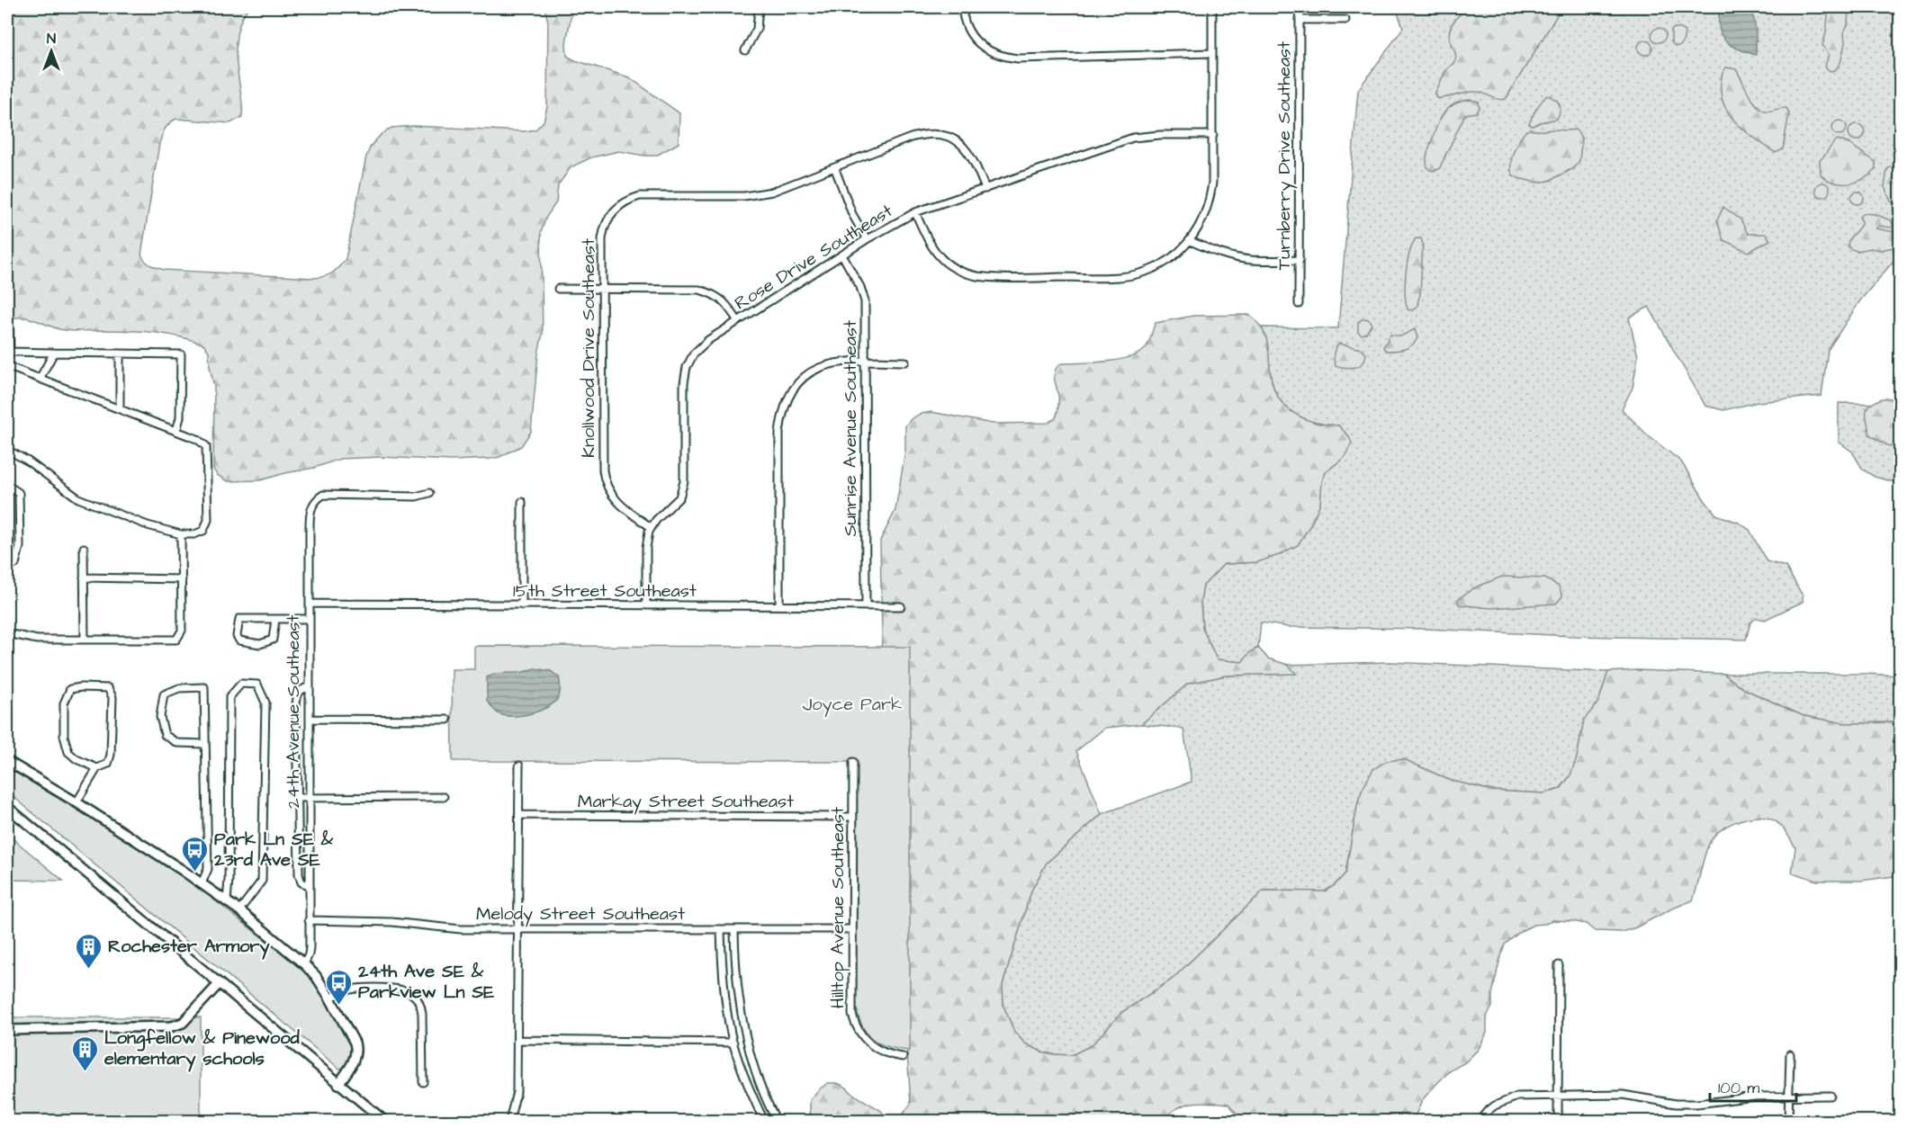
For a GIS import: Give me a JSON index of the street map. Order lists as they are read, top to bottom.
{
  "streets": {
    "street": [
      "Turnberry Drive Southeast",
      "Rose Drive Southeast",
      "Knollwood Drive Southeast",
      "Sunrise Avenue Southeast",
      "15th Street Southeast",
      "24th Avenue Southeast",
      "Markay Street Southeast",
      "Hilltop Avenue Southeast",
      "Melody Street Southeast"
    ]
  },
  "crossings": [
    ["Rose Drive Southeast", "Knollwood Drive Southeast"],
    ["Rose Drive Southeast", "Sunrise Avenue Southeast"],
    ["Sunrise Avenue Southeast", "15th Street Southeast"],
    ["15th Street Southeast", "24th Avenue Southeast"],
    ["24th Avenue Southeast", "Melody Street Southeast"],
    ["Markay Street Southeast", "Hilltop Avenue Southeast"],
    ["Hilltop Avenue Southeast", "Melody Street Southeast"]
  ],
  "parks": ["Joyce Park"],
  "places": {
    "bus stop": ["Park Ln SE & 23rd Ave SE", "24th Ave SE & Parkview Ln SE"],
    "building": ["Rochester Armory", "Longfellow & Pinewood elementary schools"]
  },
  "scale_bar": "100 m",
  "north": "top"
}
